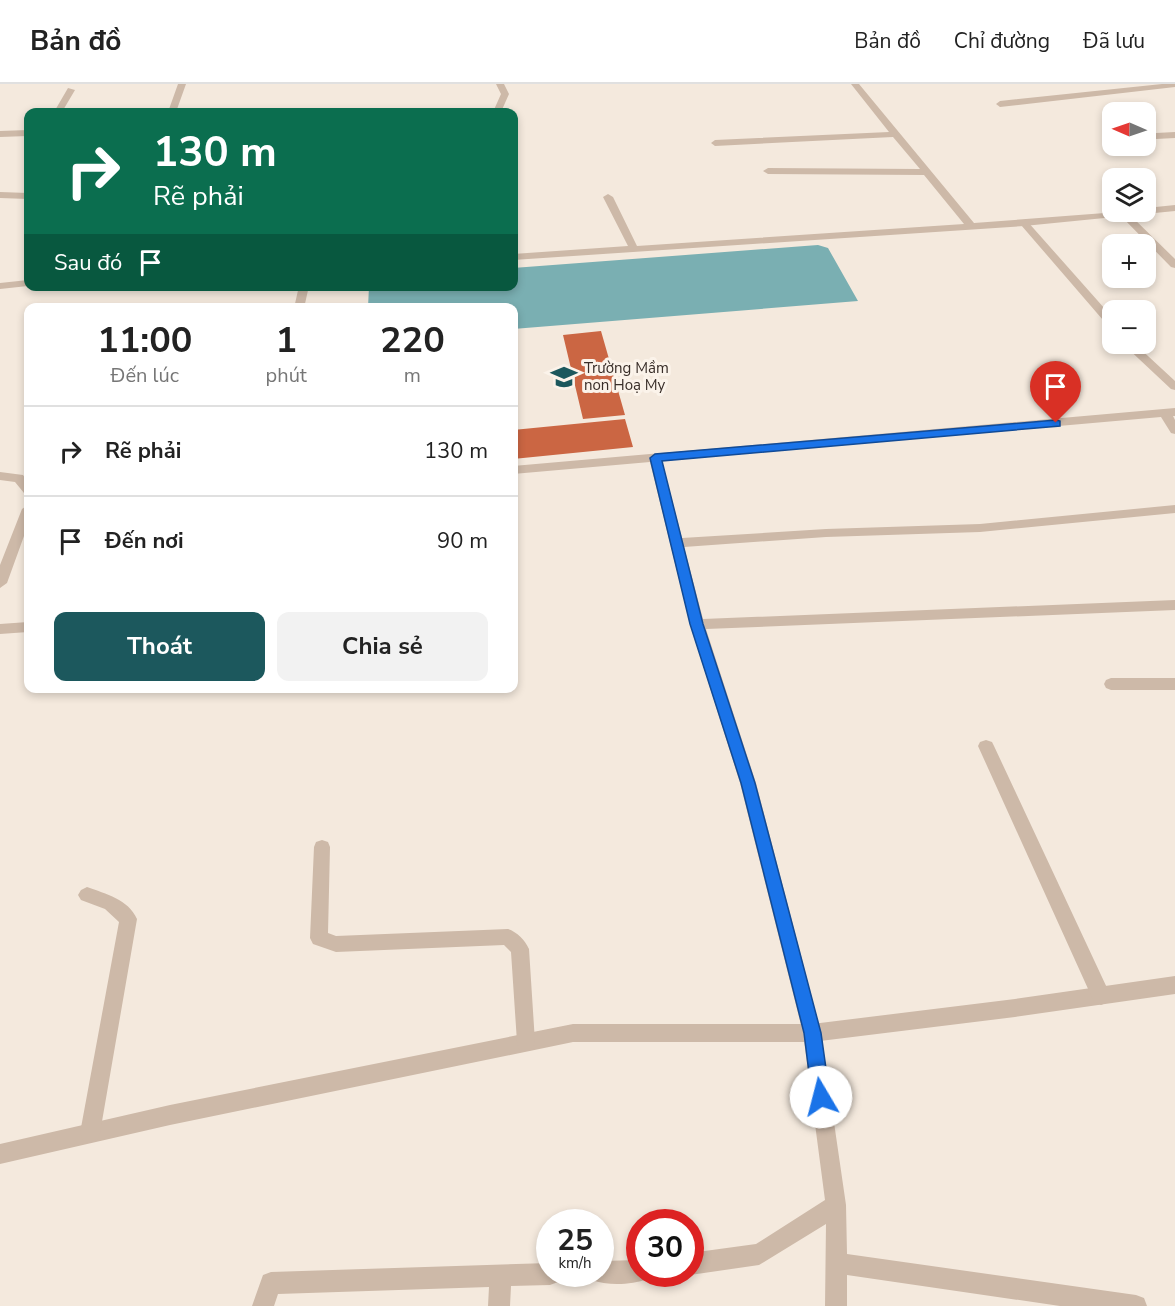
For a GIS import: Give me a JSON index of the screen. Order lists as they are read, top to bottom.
{
  "places": {
    "school or university": ["Trường Mầm non Hoạ My"]
  },
  "north": "left",
  "page": {
    "header": "Bản đồ",
    "nav": ["Bản đồ", "Chỉ đường", "Đã lưu"],
    "map_buttons": ["+", "−"],
    "turn": ["130 m", "Rẽ phải"],
    "then": "Sau đó",
    "eta": [
      "11:00",
      "Đến lúc",
      "1",
      "phút",
      "220",
      "m"
    ],
    "list": [
      {
        "name": "Rẽ phải",
        "value": "130 m"
      },
      {
        "name": "Đến nơi",
        "value": "90 m"
      }
    ],
    "buttons": ["Thoát", "Chia sẻ"],
    "speed": "25 km/h",
    "limit": "30"
  }
}
